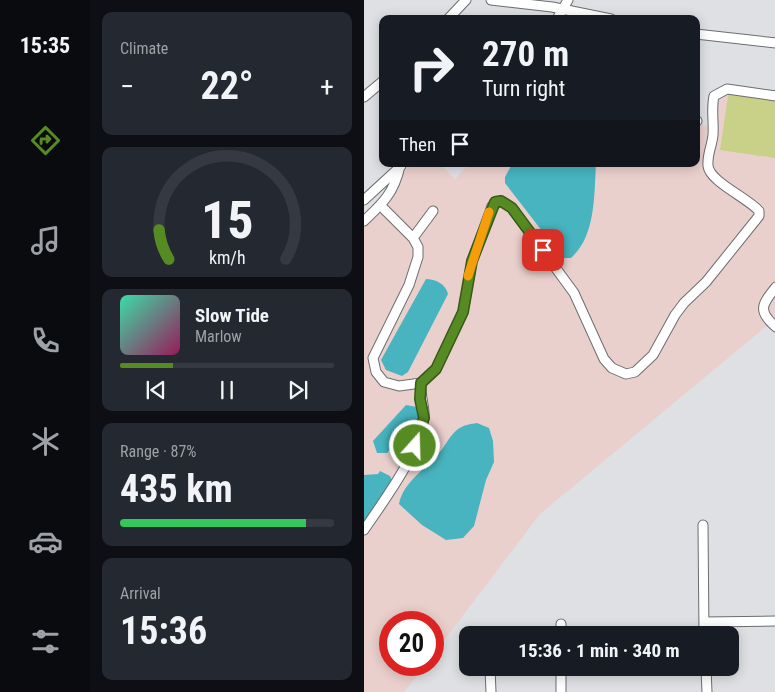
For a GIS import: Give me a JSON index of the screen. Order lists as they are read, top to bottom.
{
  "page": {
    "tabs": "15:35",
    "tile": [
      "Climate",
      ["Range · 87%", "435 km"],
      ["Arrival", "15:36"]
    ],
    "turn": ["270 m", "Turn right"],
    "heat": ["−", "22°", "+"],
    "then": "Then",
    "song": ["Slow Tide", "Marlow"],
    "limit": "20",
    "trip": "15:36 · 1 min · 340 m",
    "gauge": ["15", "km/h"]
  }
}
